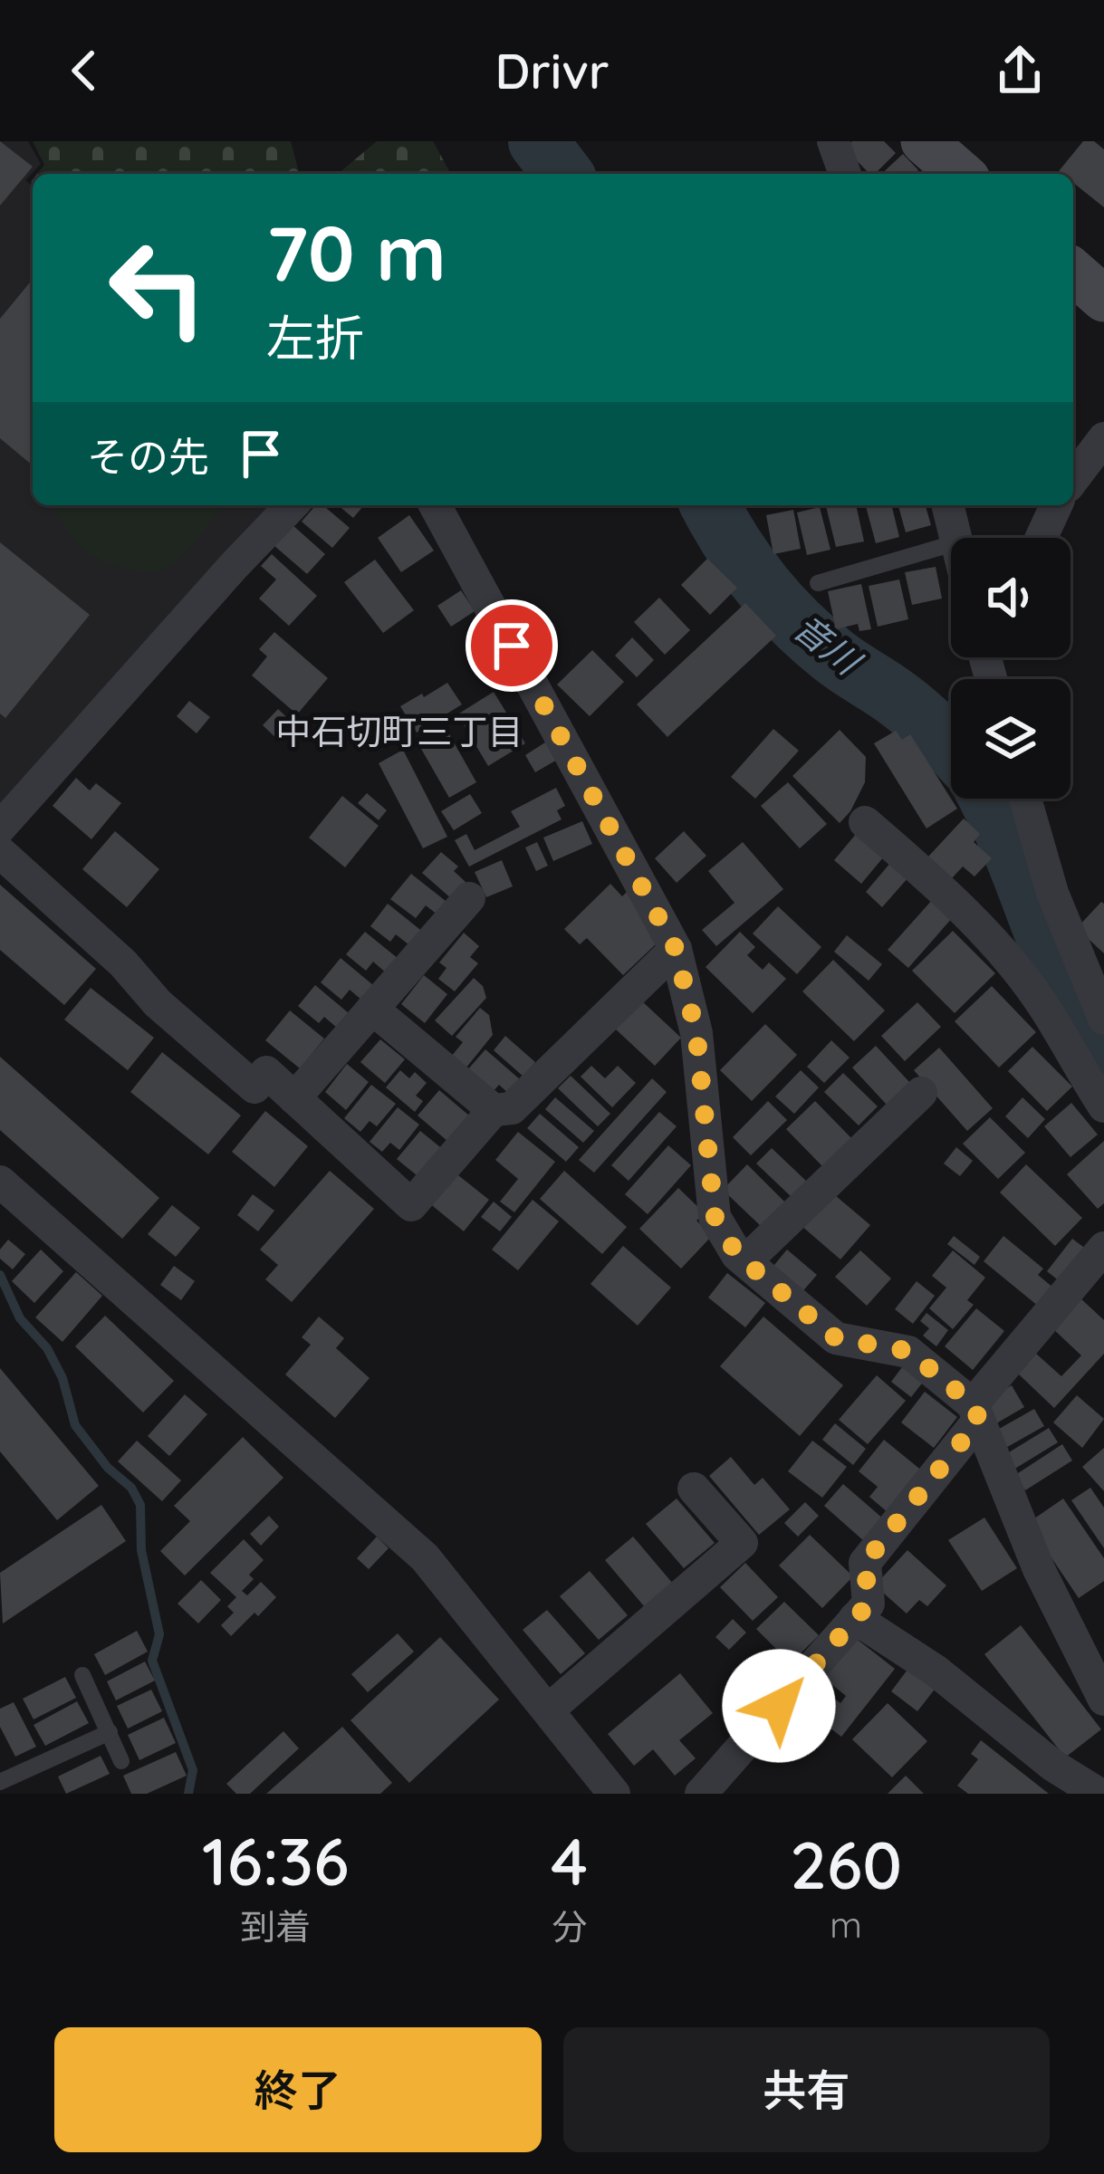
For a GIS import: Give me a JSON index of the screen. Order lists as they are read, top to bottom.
{
  "districts": ["中石切町三丁目"],
  "water": ["音川"],
  "page": {
    "header": "Drivr",
    "turn": ["70 m", "左折"],
    "then": "その先",
    "eta": [
      "16:36",
      "到着",
      "4",
      "分",
      "260",
      "m"
    ],
    "buttons": ["終了", "共有"]
  }
}
